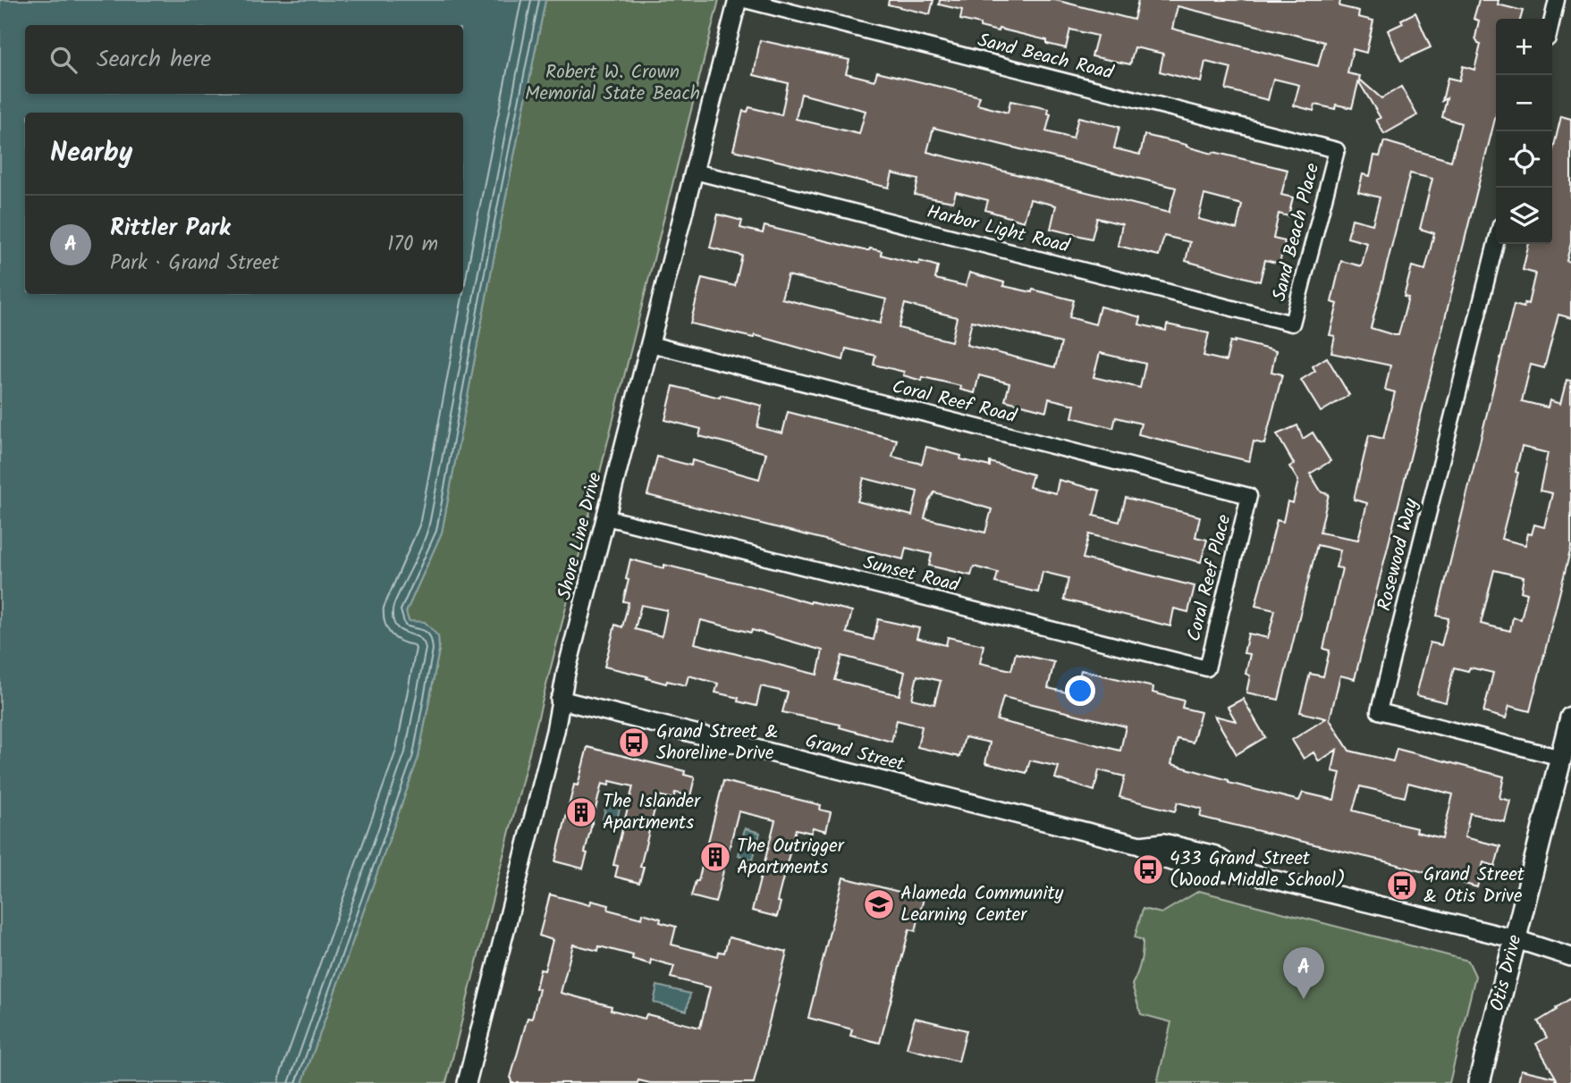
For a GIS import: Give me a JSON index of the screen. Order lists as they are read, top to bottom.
{
  "streets": {
    "main road": ["Otis Drive"],
    "street": [
      "Sand Beach Road",
      "Harbor Light Road",
      "Sand Beach Place",
      "Coral Reef Road",
      "Shore Line Drive",
      "Rosewood Way",
      "Sunset Road",
      "Coral Reef Place",
      "Grand Street"
    ]
  },
  "crossings": [
    ["Sand Beach Road", "Sand Beach Place"],
    ["Harbor Light Road", "Sand Beach Place"],
    ["Harbor Light Road", "Shore Line Drive"],
    ["Coral Reef Road", "Shore Line Drive"],
    ["Coral Reef Road", "Coral Reef Place"],
    ["Shore Line Drive", "Sunset Road"],
    ["Shore Line Drive", "Grand Street"],
    ["Rosewood Way", "Otis Drive"],
    ["Sunset Road", "Coral Reef Place"],
    ["Grand Street", "Otis Drive"]
  ],
  "parks": ["Robert W. Crown Memorial State Beach"],
  "places": {
    "bus stop": ["Grand Street & Shoreline Drive", "433 Grand Street (Wood Middle School)", "Grand Street & Otis Drive"],
    "building": ["The Islander Apartments", "The Outrigger Apartments"],
    "school or university": ["Alameda Community Learning Center"]
  },
  "page": {
    "map_buttons": ["+", "−"],
    "search": "Search here",
    "heading": "Nearby",
    "list": [
      {
        "mark": "A",
        "name": "Rittler Park",
        "note": "Park · Grand Street",
        "value": "170 m"
      }
    ],
    "pins": "A"
  }
}
